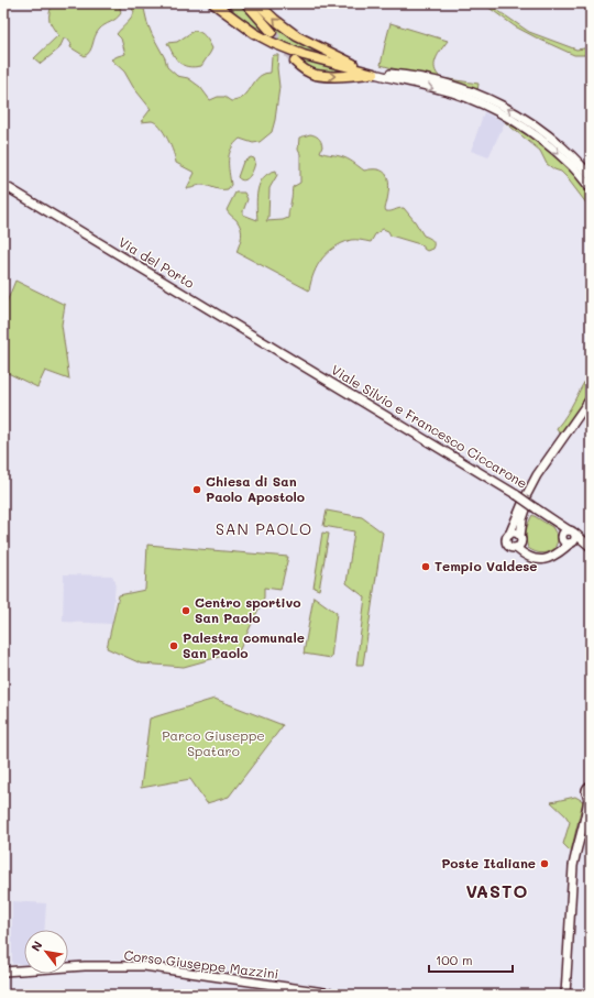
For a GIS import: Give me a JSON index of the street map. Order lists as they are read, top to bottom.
{
  "streets": {
    "main road": ["Via del Porto", "Viale Silvio e Francesco Ciccarone", "Corso Giuseppe Mazzini"]
  },
  "crossings": [
    ["Via del Porto", "Viale Silvio e Francesco Ciccarone"]
  ],
  "districts": ["SAN PAOLO", "VASTO"],
  "parks": ["Parco Giuseppe Spataro"],
  "places": [
    "Chiesa di San Paolo Apostolo",
    "Tempio Valdese",
    "Centro sportivo San Paolo",
    "Palestra comunale San Paolo",
    "Poste Italiane"
  ],
  "scale_bar": "100 m",
  "north": "top left"
}
